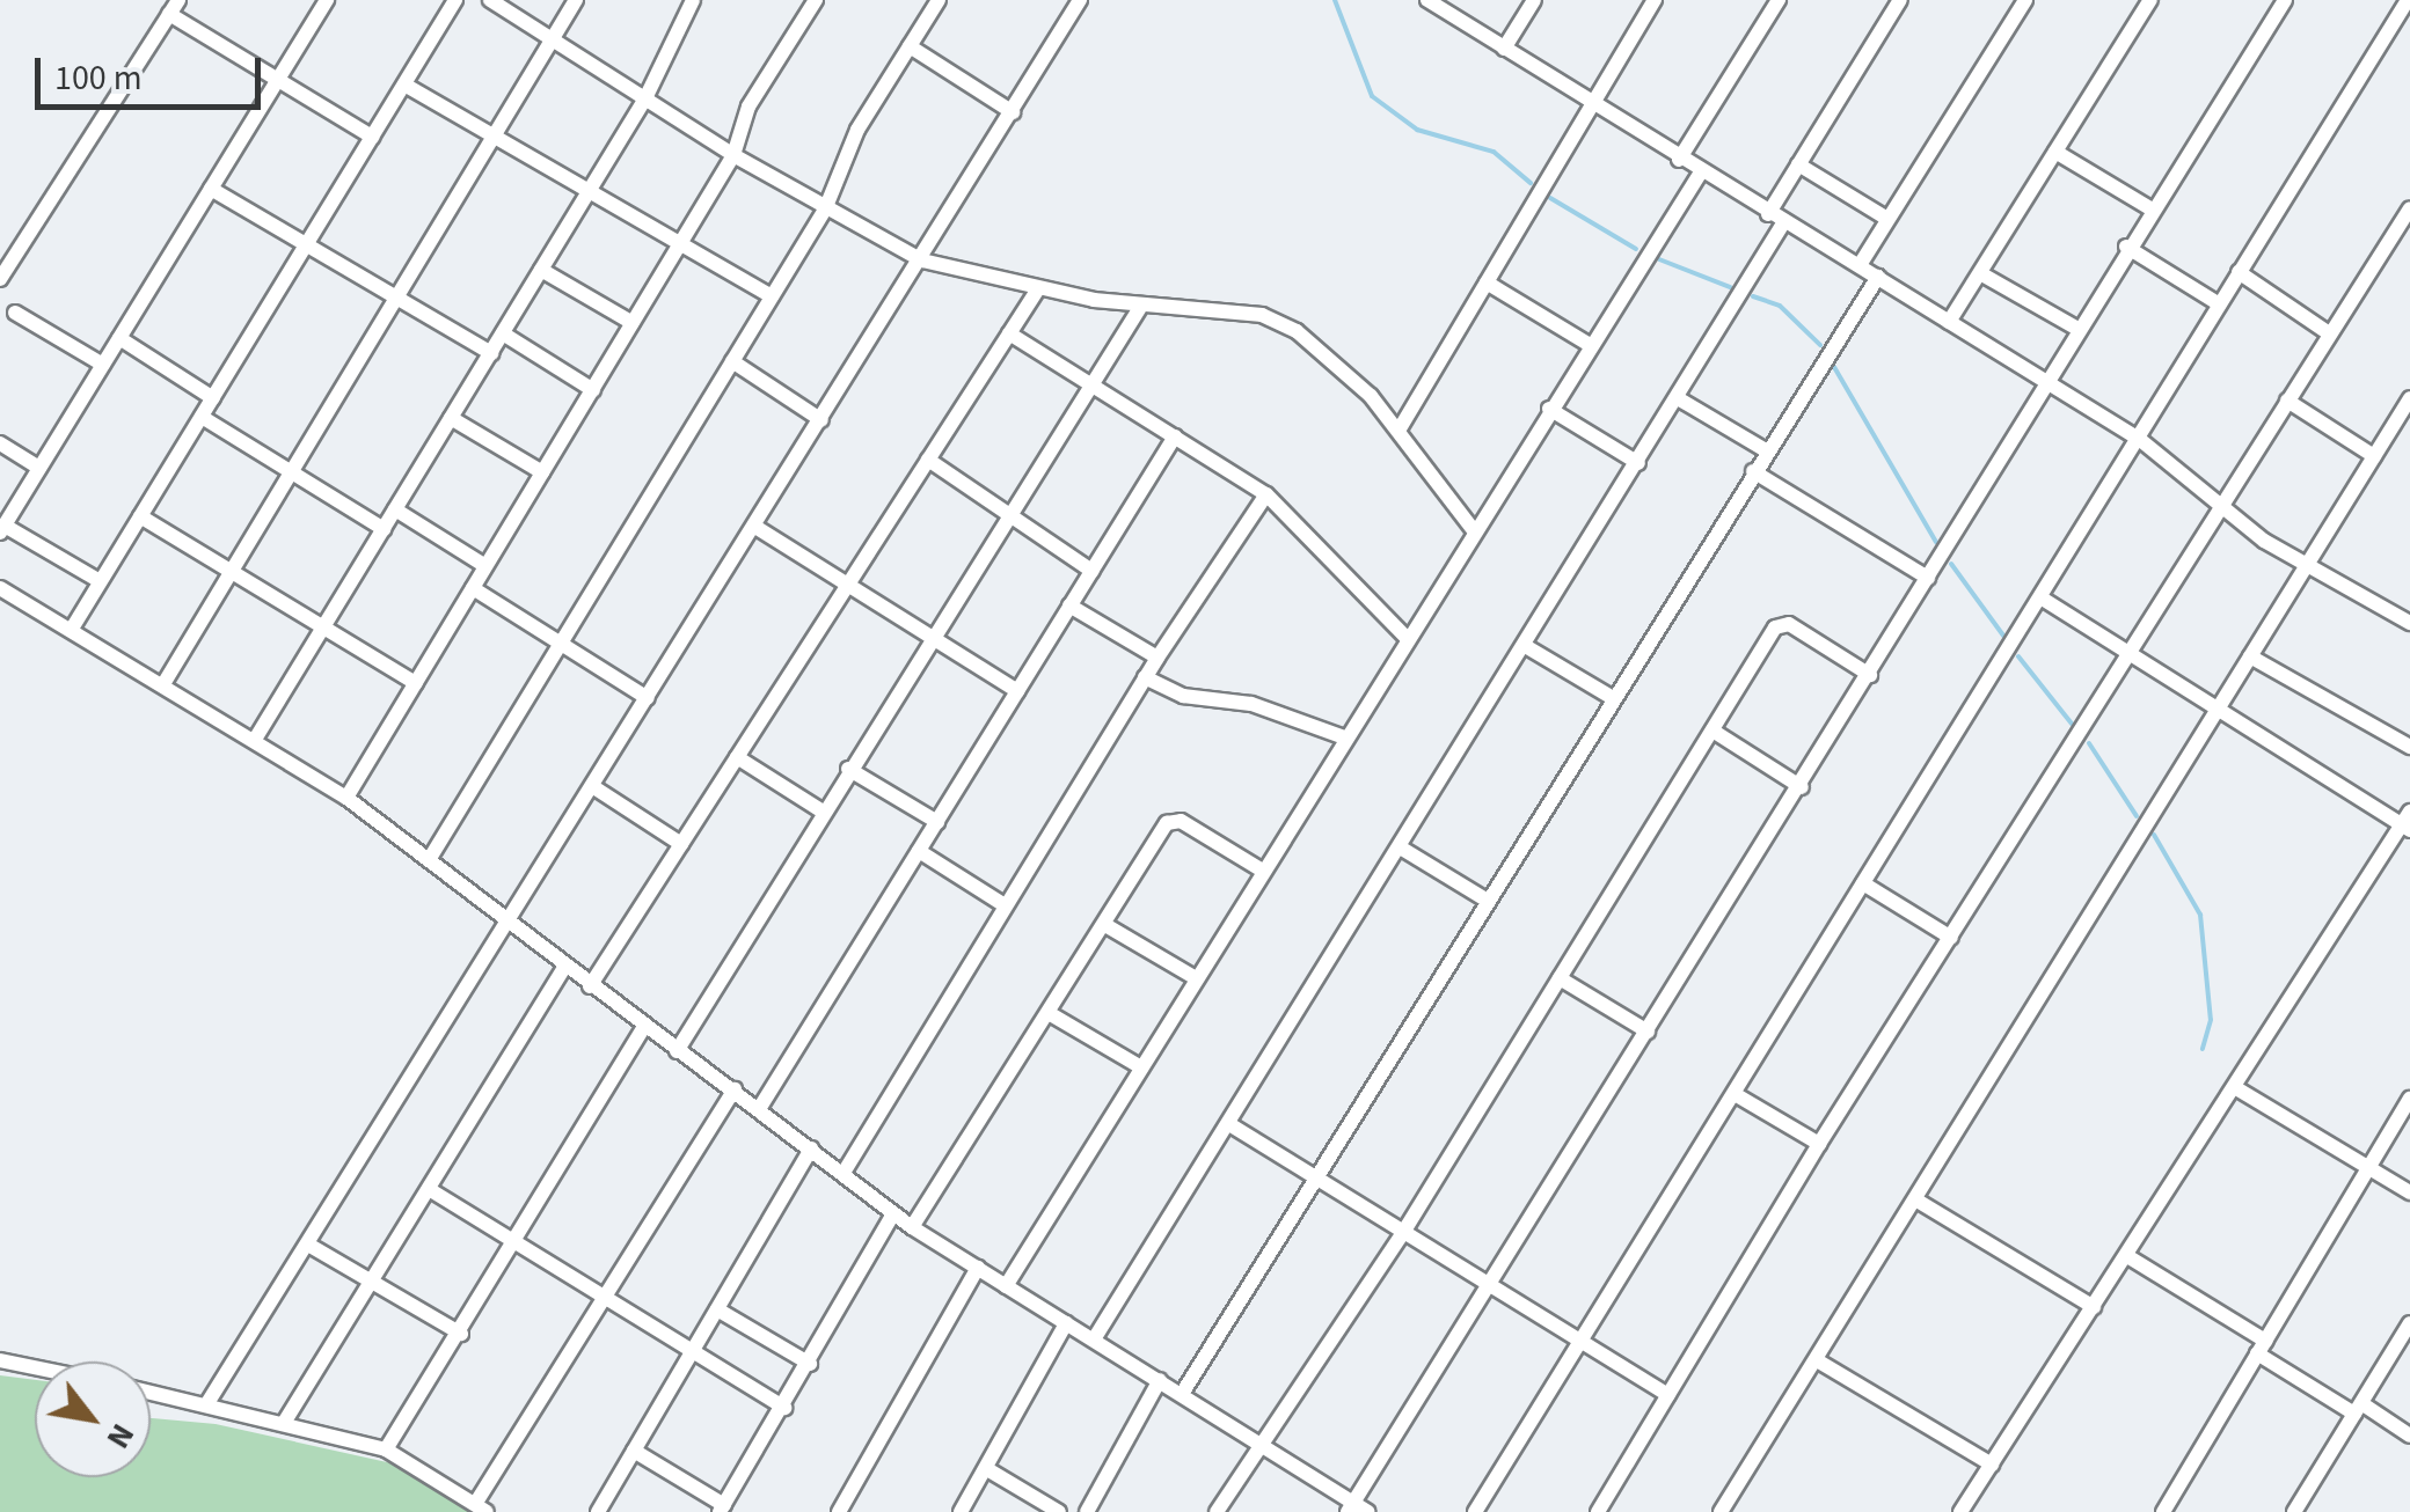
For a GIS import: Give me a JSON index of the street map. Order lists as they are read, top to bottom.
{
  "scale_bar": "100 m",
  "north": "bottom right"
}
